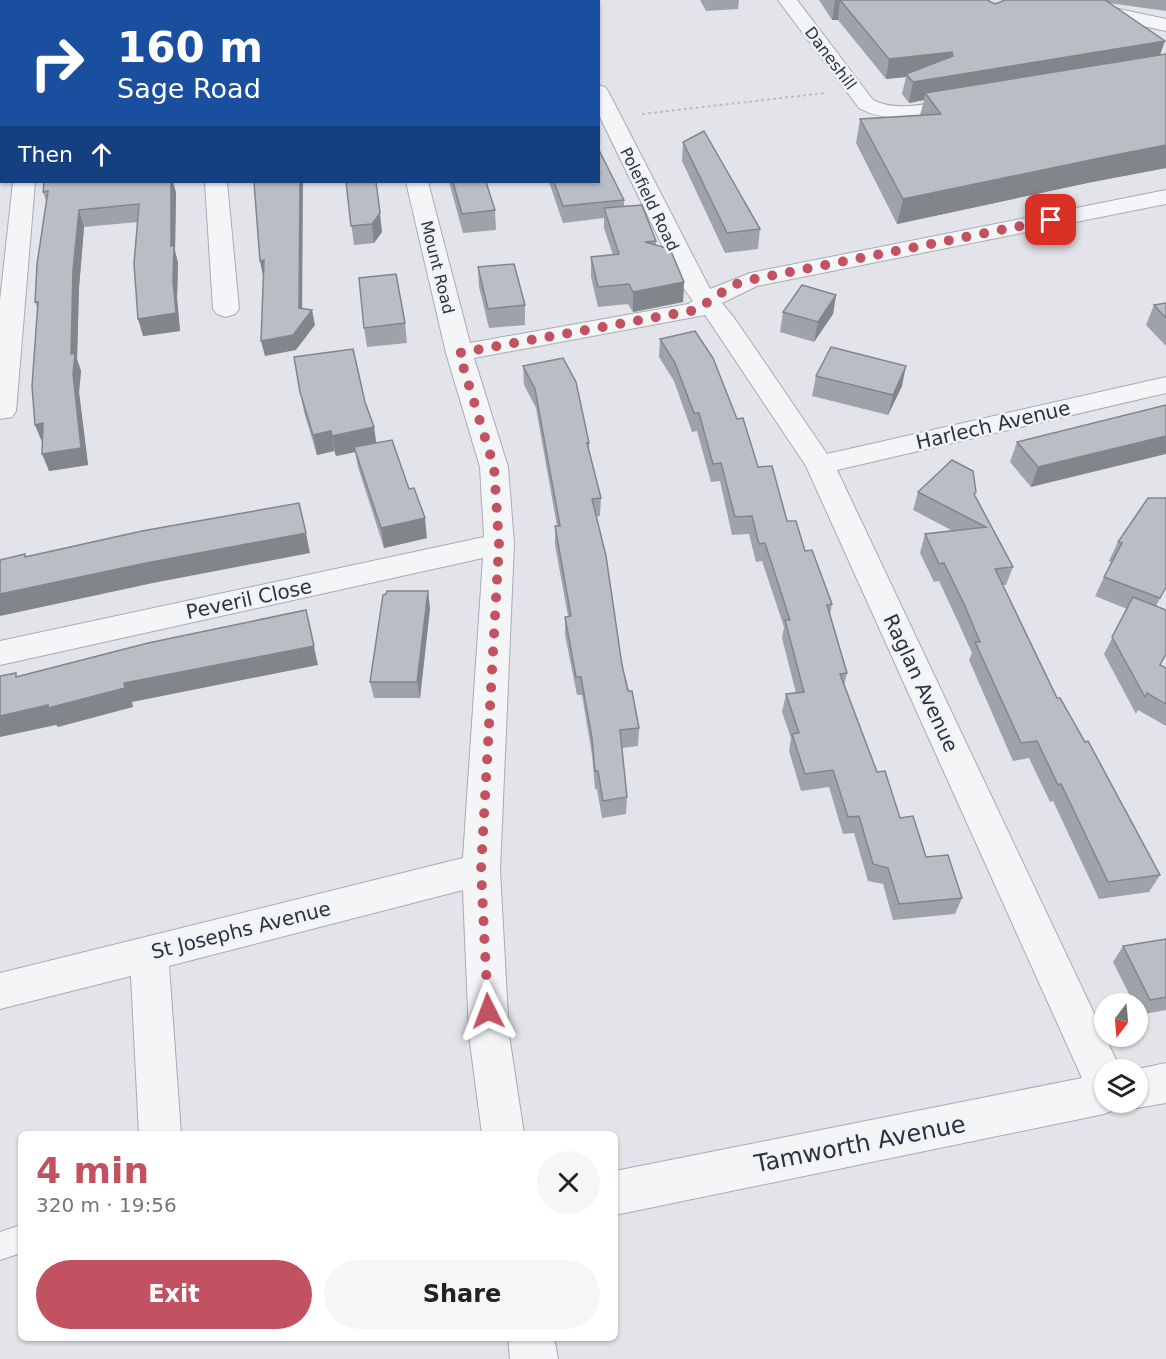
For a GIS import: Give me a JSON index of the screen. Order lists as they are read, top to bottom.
{
  "streets": {
    "street": [
      "Daneshill",
      "Polefield Road",
      "Mount Road",
      "Harlech Avenue",
      "Peveril Close",
      "Raglan Avenue",
      "St Josephs Avenue",
      "Tamworth Avenue"
    ]
  },
  "crossings": [
    ["Polefield Road", "Raglan Avenue"],
    ["Mount Road", "Peveril Close"],
    ["Mount Road", "St Josephs Avenue"],
    ["Harlech Avenue", "Raglan Avenue"]
  ],
  "north": "bottom",
  "page": {
    "turn": ["160 m", "Sage Road"],
    "then": "Then",
    "heading": ["4 min", "320 m · 19:56"],
    "buttons": ["Exit", "Share"]
  }
}
